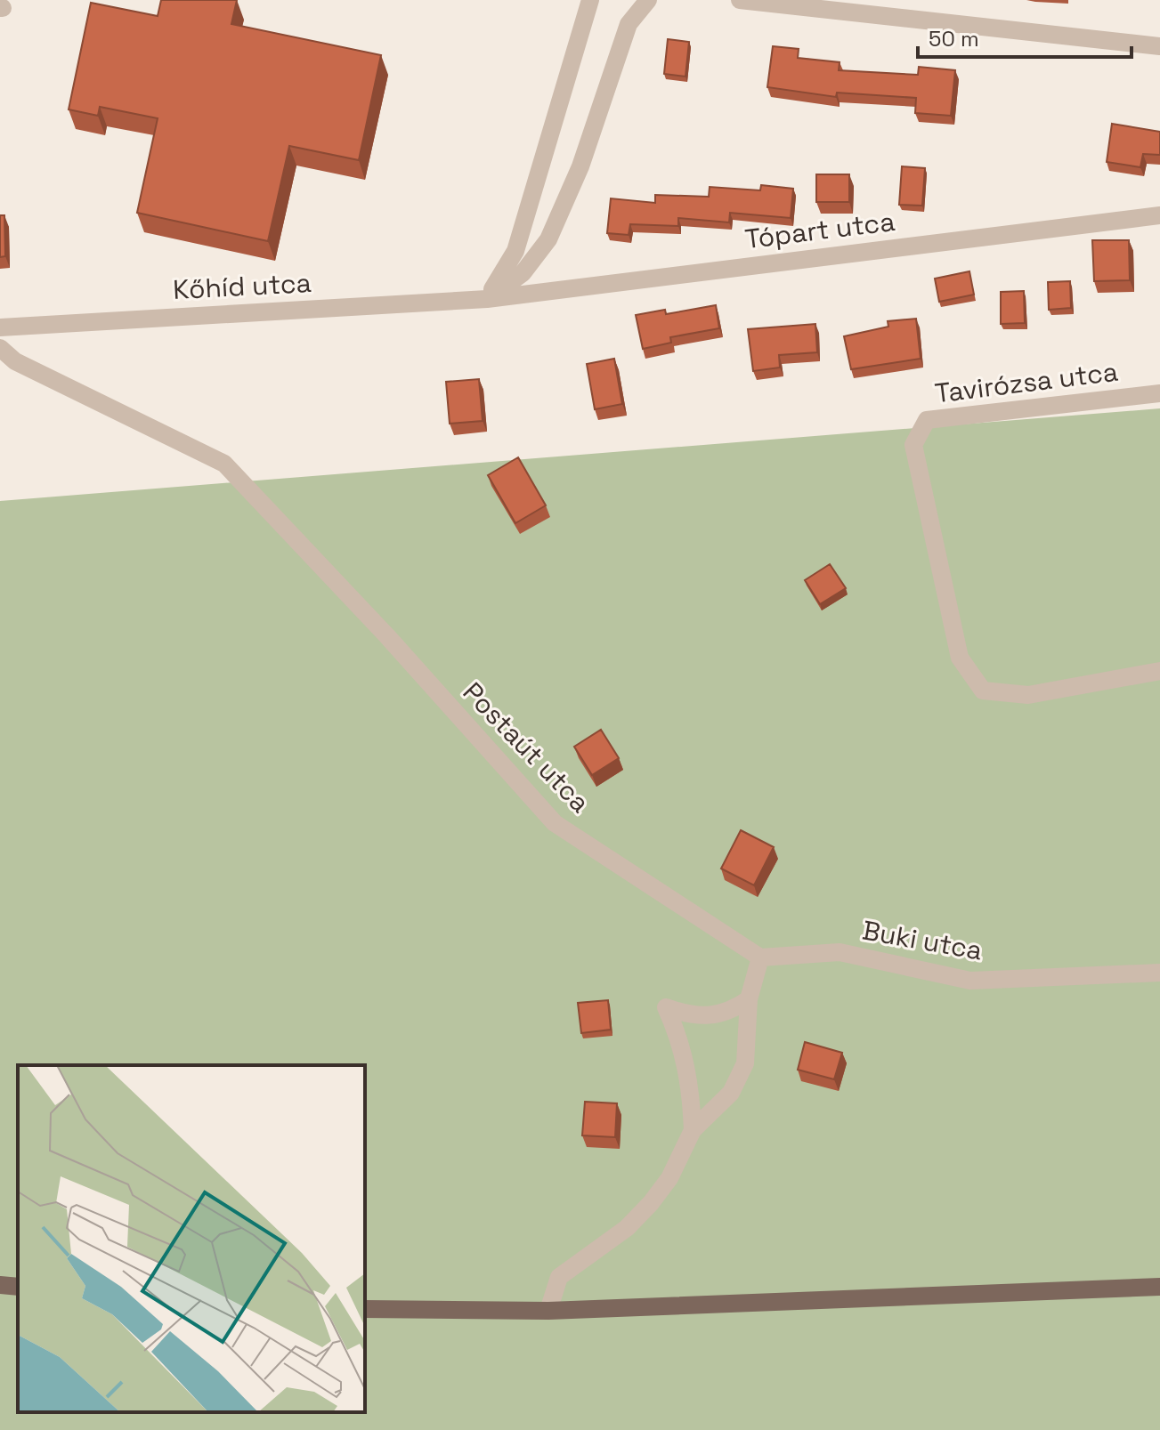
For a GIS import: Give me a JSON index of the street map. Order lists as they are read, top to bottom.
{
  "streets": {
    "street": [
      "Tópart utca",
      "Kőhíd utca",
      "Tavirózsa utca",
      "Postaút utca",
      "Buki utca"
    ]
  },
  "crossings": [
    ["Tópart utca", "Kőhíd utca"],
    ["Postaút utca", "Buki utca"]
  ],
  "scale_bar": "50 m"
}
